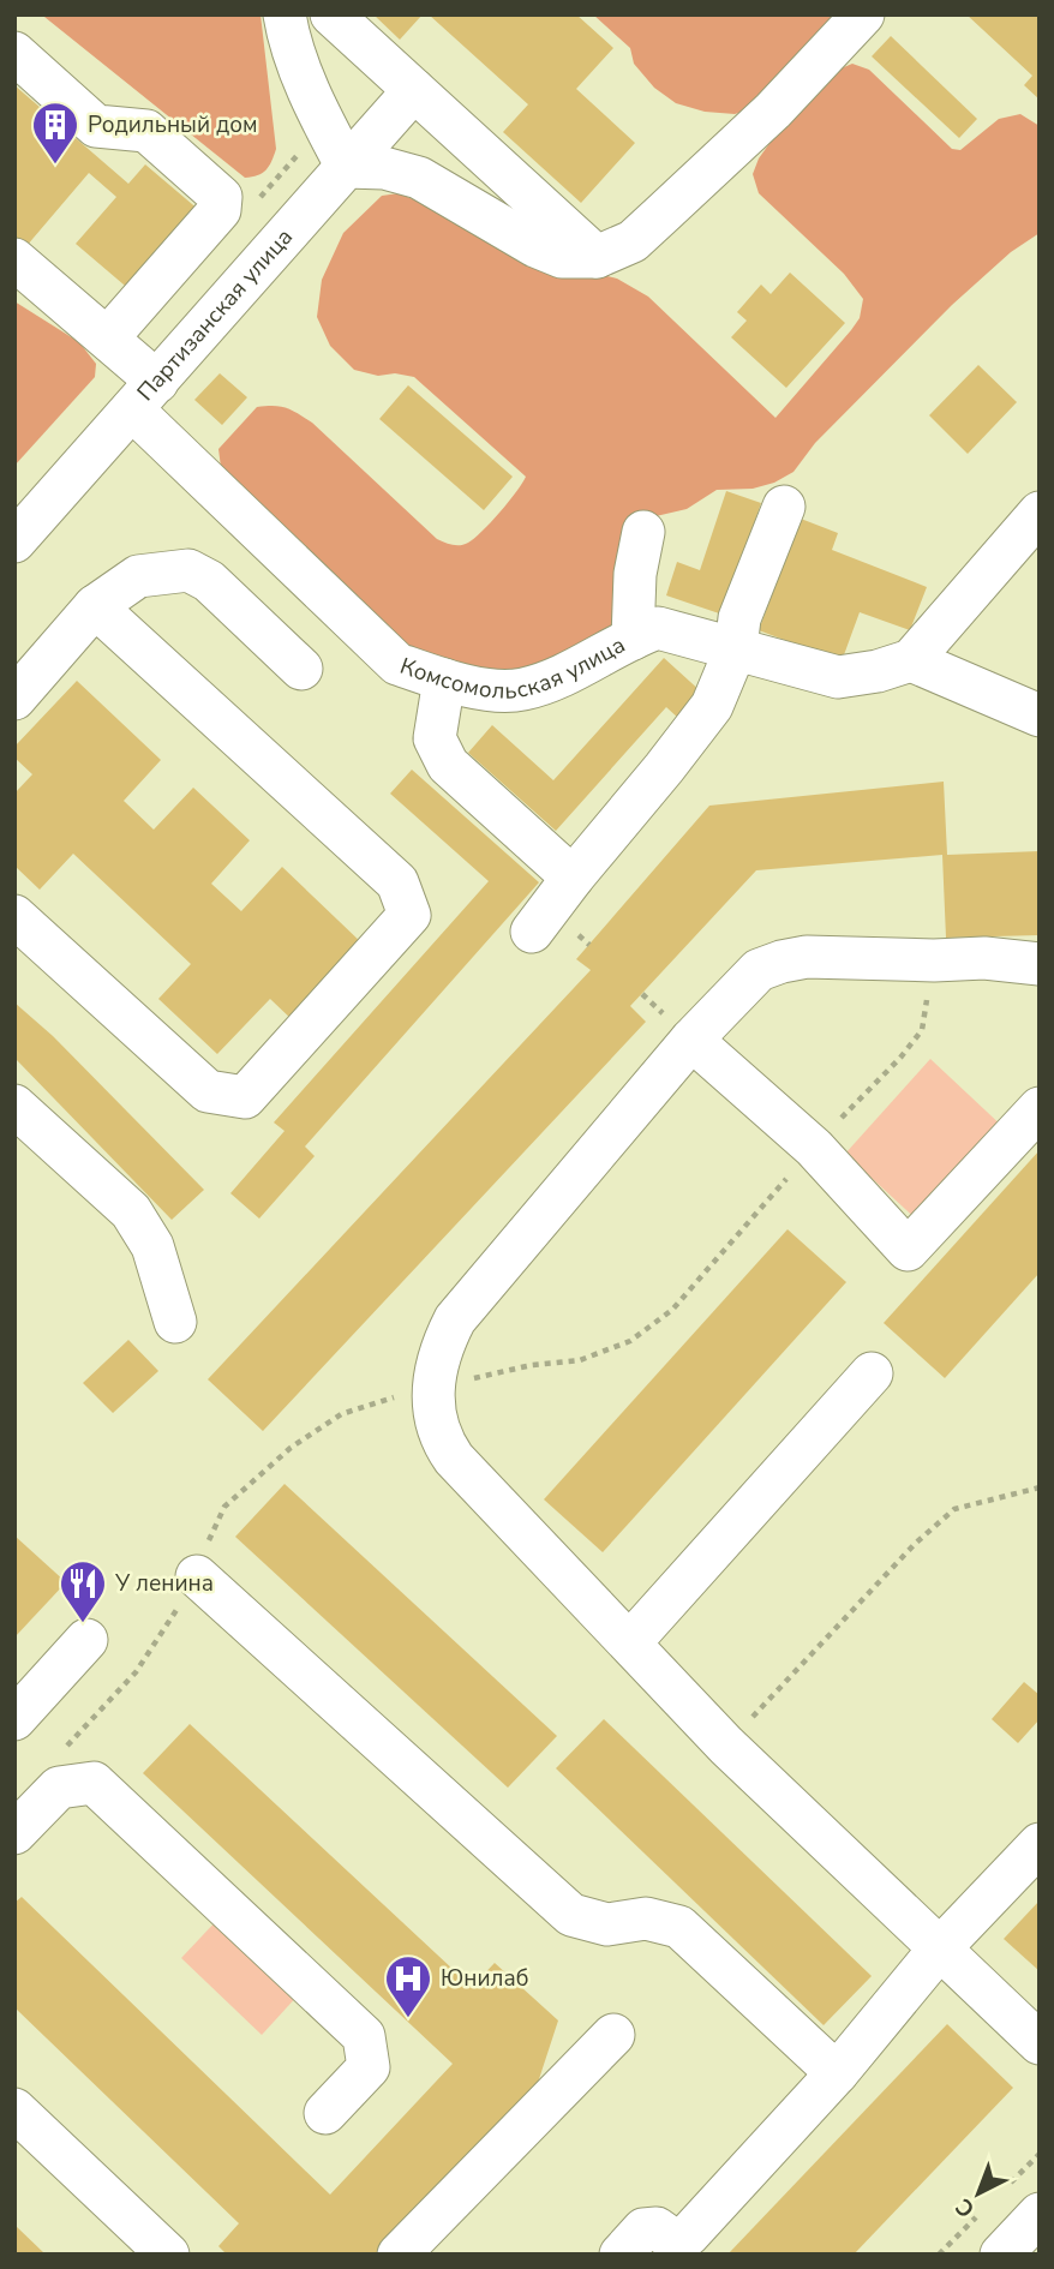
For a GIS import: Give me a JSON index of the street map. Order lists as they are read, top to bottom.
{
  "streets": {
    "street": ["Партизанская улица", "Комсомольская улица"]
  },
  "crossings": [
    ["Партизанская улица", "Комсомольская улица"]
  ],
  "places": {
    "building": ["Родильный дом"],
    "restaurant": ["У ленина"],
    "hospital": ["Юнилаб"]
  },
  "north": "bottom left"
}
